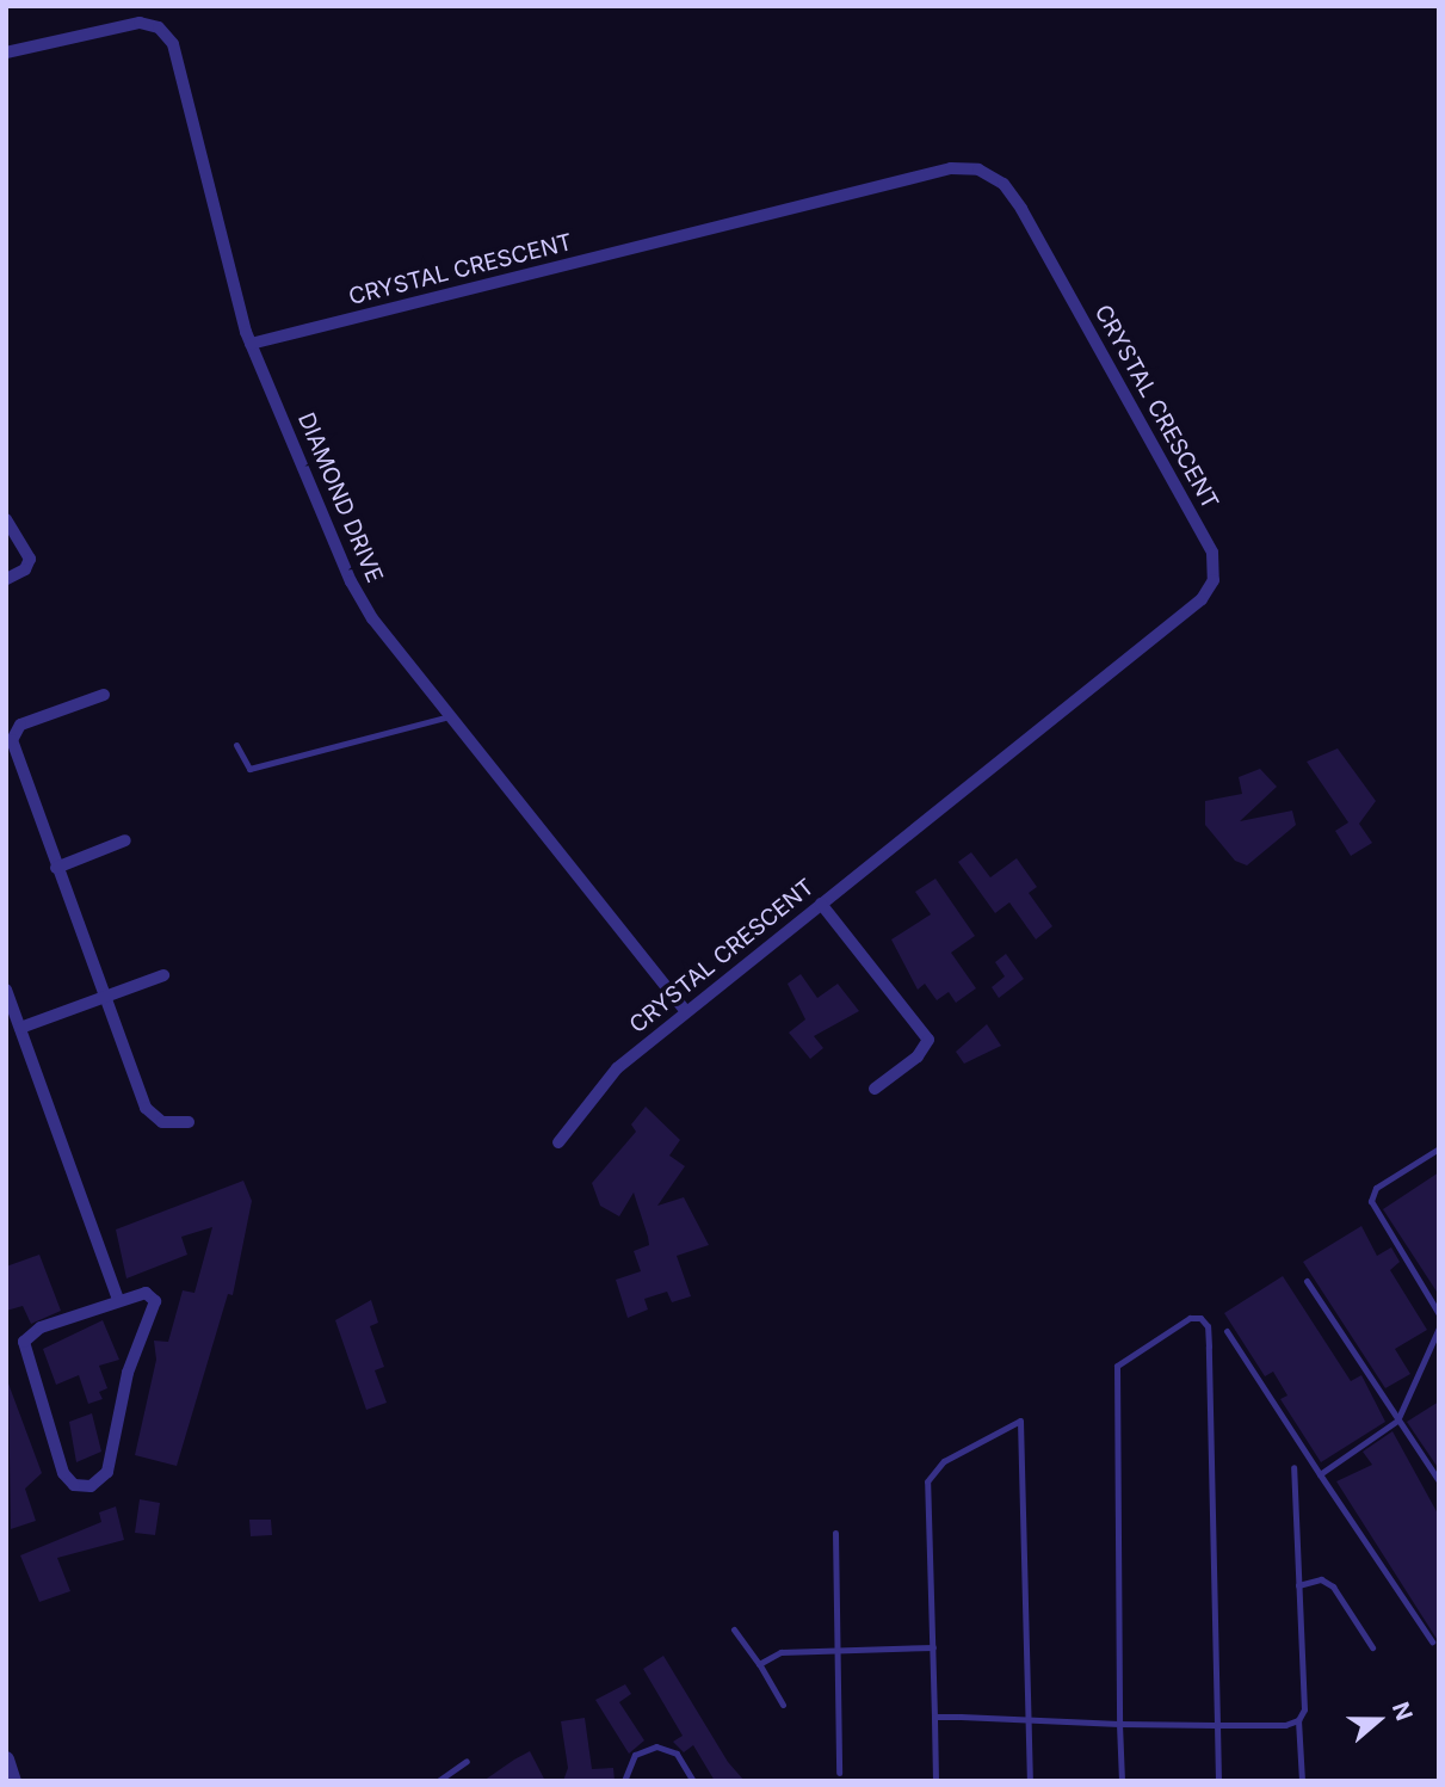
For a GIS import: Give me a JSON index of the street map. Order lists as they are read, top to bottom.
{
  "streets": {
    "street": ["CRYSTAL CRESCENT", "DIAMOND DRIVE"]
  },
  "crossings": [
    ["CRYSTAL CRESCENT", "DIAMOND DRIVE"]
  ],
  "north": "right"
}
